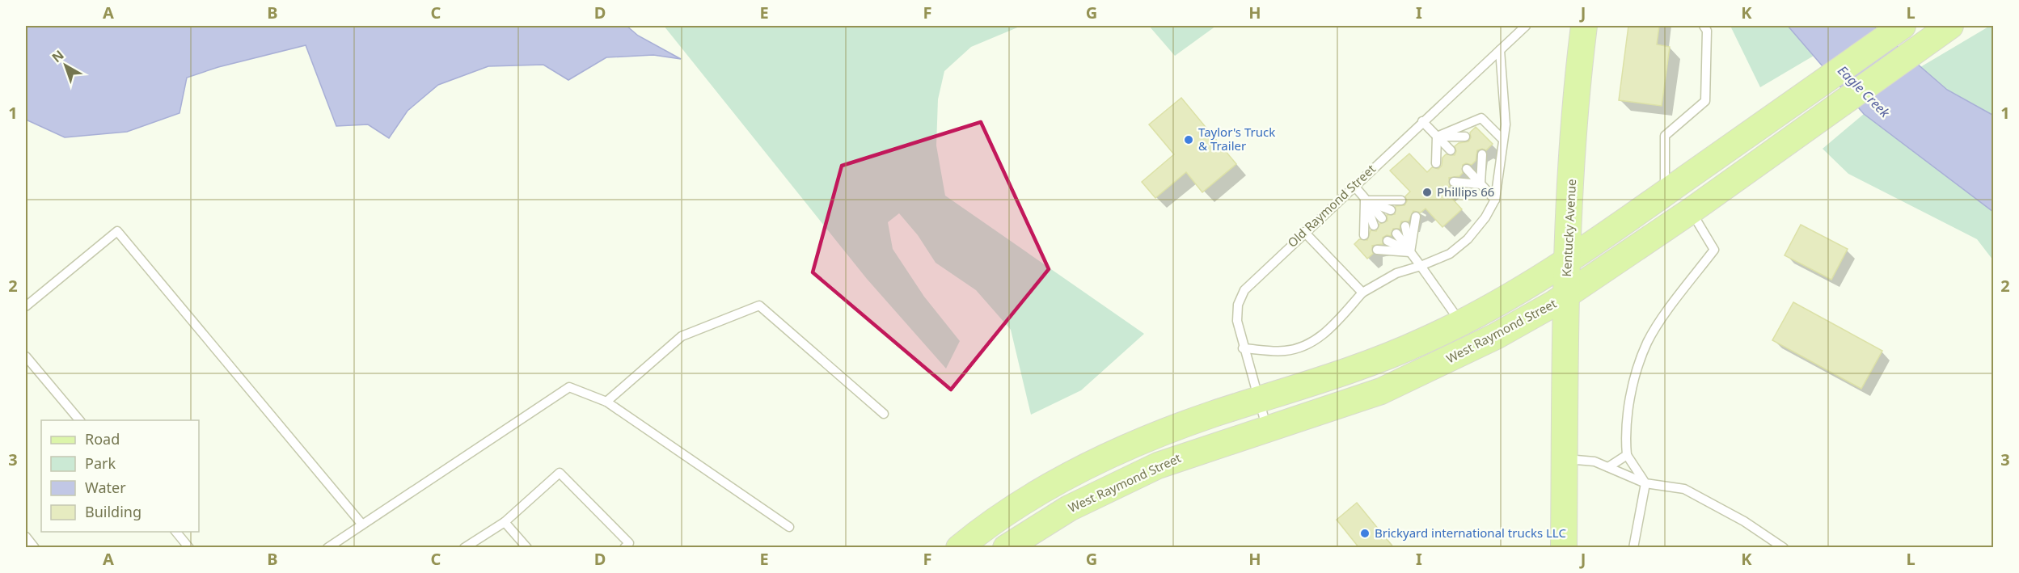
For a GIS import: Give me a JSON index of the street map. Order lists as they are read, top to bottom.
{
  "streets": {
    "main road": ["Kentucky Avenue", "West Raymond Street"],
    "lane": ["Old Raymond Street"]
  },
  "crossings": [
    ["Old Raymond Street", "West Raymond Street"],
    ["Kentucky Avenue", "West Raymond Street"]
  ],
  "water": ["Eagle Creek"],
  "places": ["Taylor's Truck & Trailer", "Phillips 66", "Brickyard international trucks LLC"],
  "legend": [
    "Road",
    "Park",
    "Water",
    "Building"
  ],
  "north": "top left",
  "grid": {
    "columns": [
      "A",
      "B",
      "C",
      "D",
      "E",
      "F",
      "G",
      "H",
      "I",
      "J",
      "K",
      "L"
    ],
    "rows": ["1", "2", "3"]
  }
}
